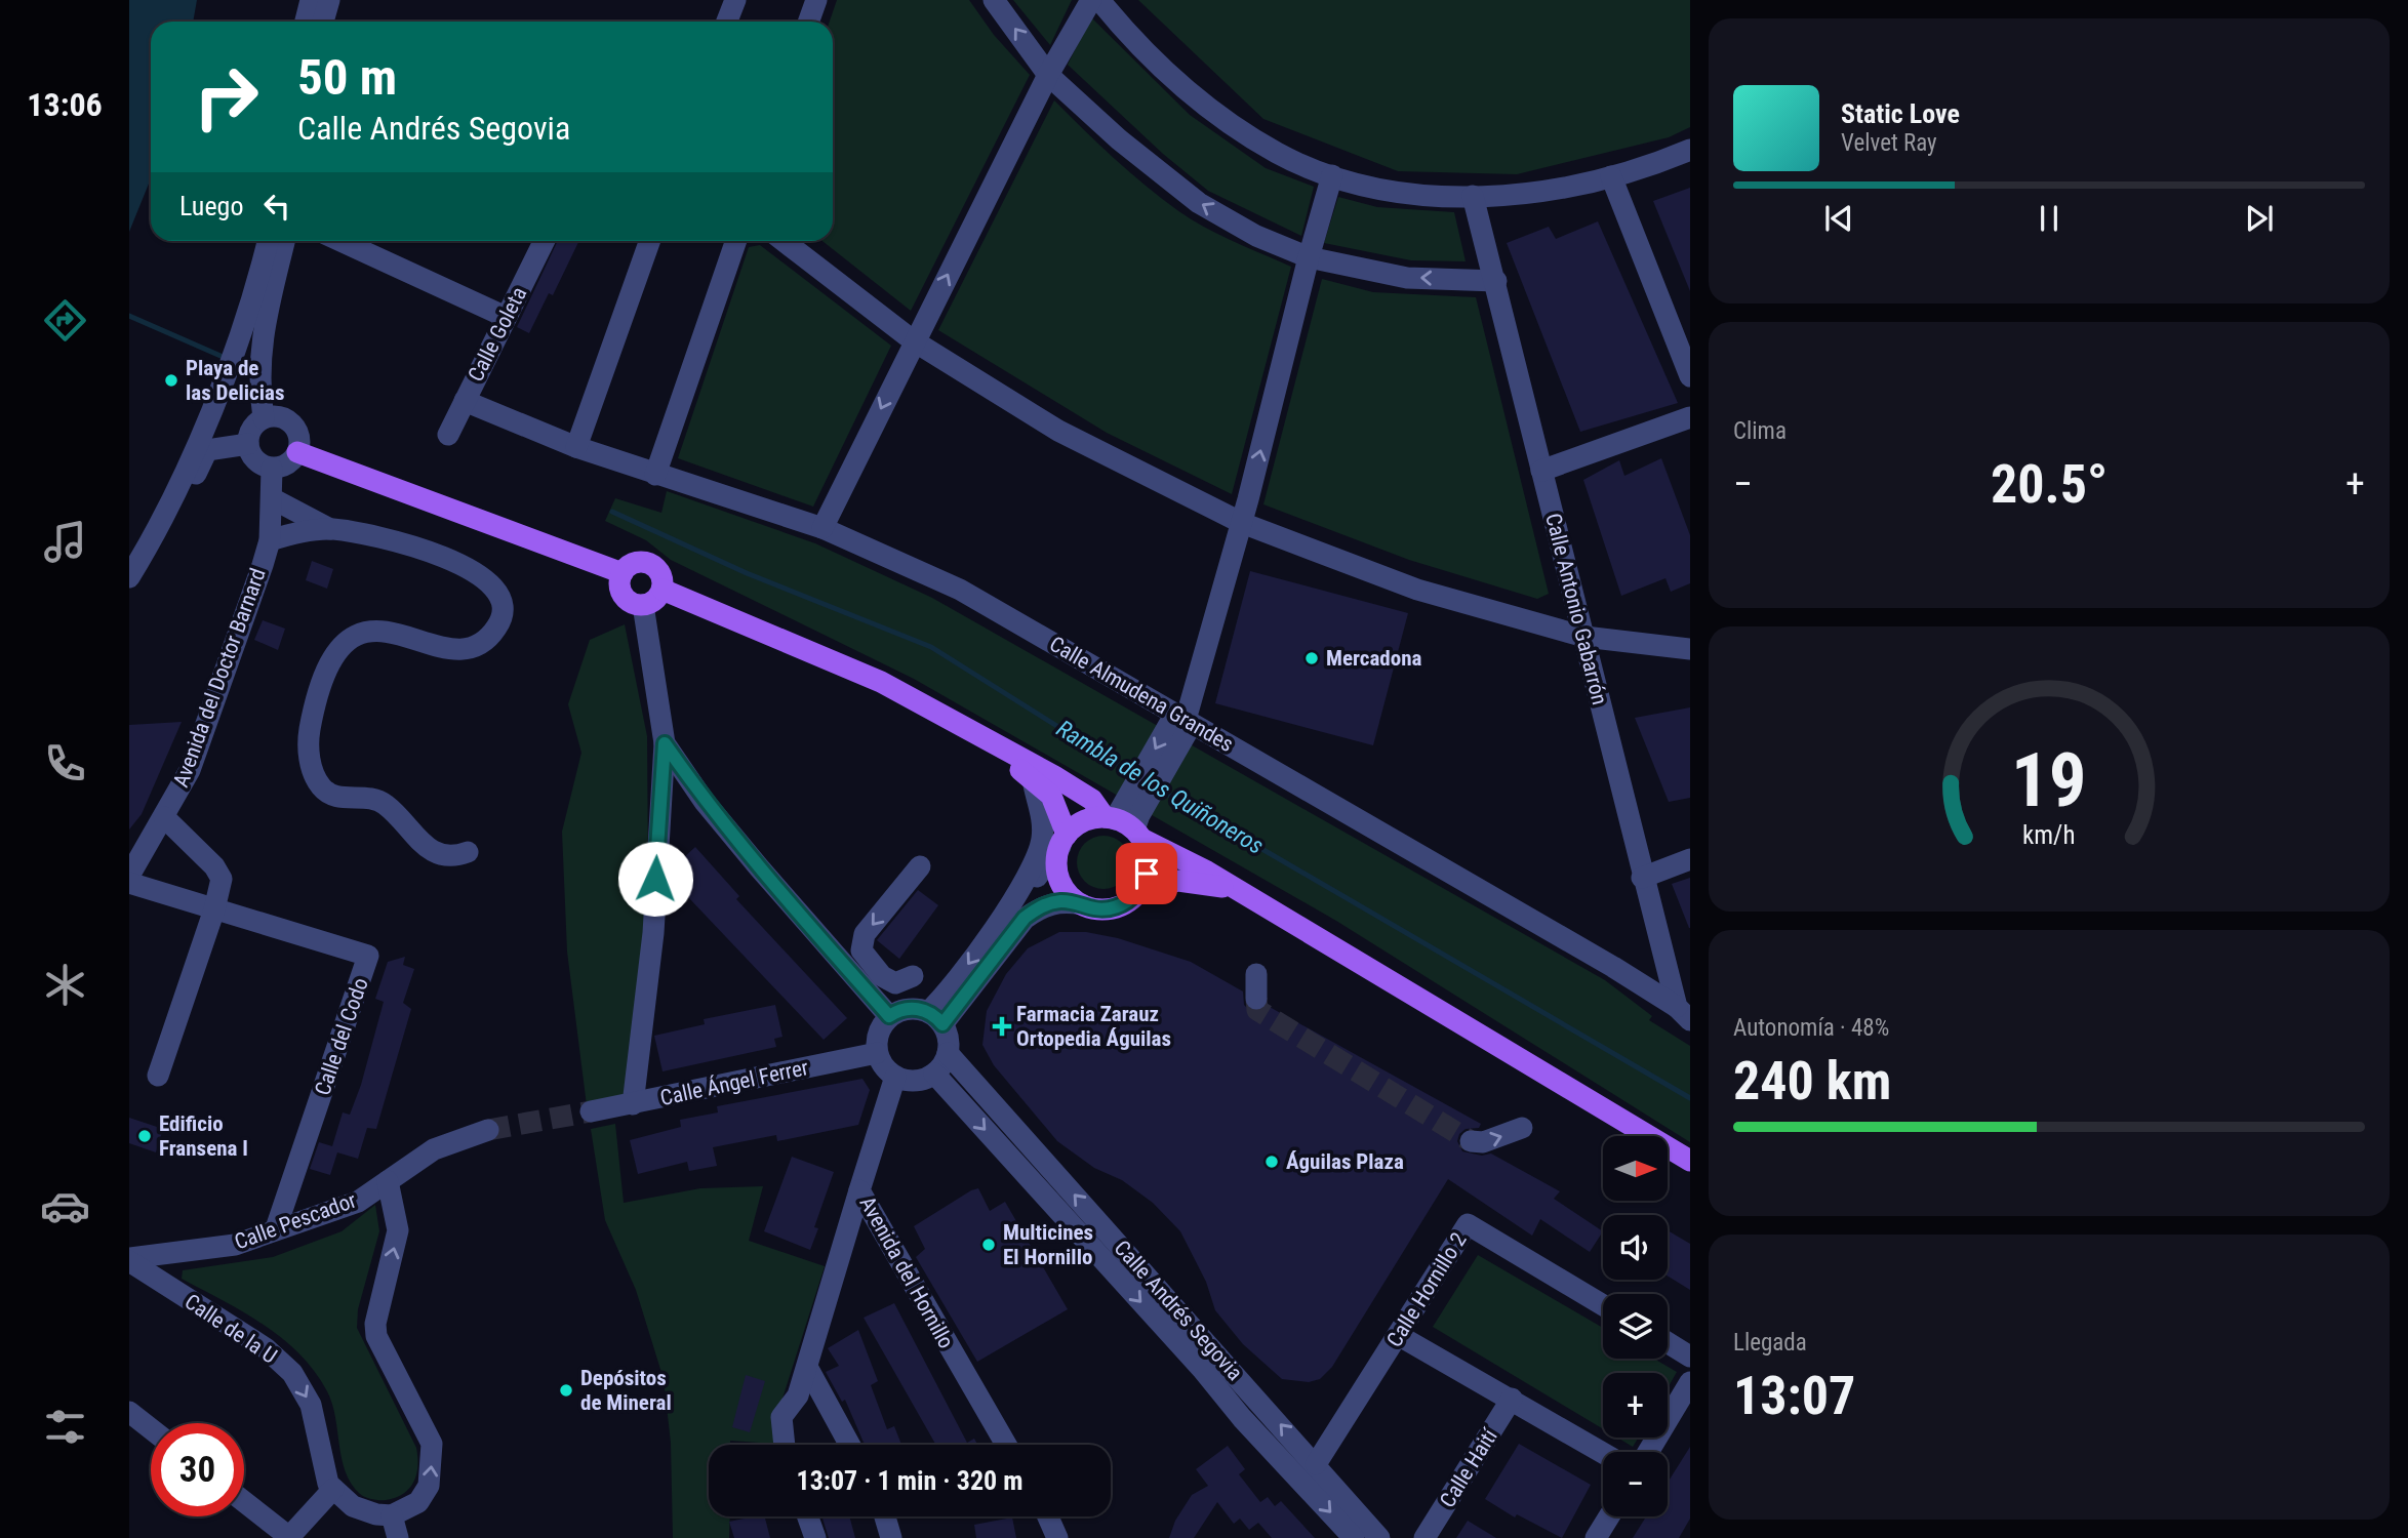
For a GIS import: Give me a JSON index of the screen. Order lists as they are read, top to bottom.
{
  "streets": {
    "street": [
      "Calle Goleta",
      "Calle Antonio Gabarrón",
      "Avenida del Doctor Barnard",
      "Calle Almudena Grandes",
      "Calle del Codo",
      "Calle Ángel Ferrer",
      "Calle Pescador",
      "Avenida del Hornillo",
      "Calle Hornillo 2",
      "Calle Andrés Segovia",
      "Calle de la U",
      "Calle Haití"
    ]
  },
  "crossings": [
    ["Calle Goleta", "Calle Almudena Grandes"],
    ["Calle Antonio Gabarrón", "Calle Almudena Grandes"],
    ["Calle del Codo", "Calle Pescador"],
    ["Calle Ángel Ferrer", "Avenida del Hornillo"],
    ["Calle Ángel Ferrer", "Calle Andrés Segovia"],
    ["Calle Pescador", "Calle de la U"],
    ["Avenida del Hornillo", "Calle Andrés Segovia"],
    ["Calle Hornillo 2", "Calle Andrés Segovia"]
  ],
  "one_way": ["Calle de la U"],
  "water": ["Rambla de los Quiñoneros"],
  "places": {
    "other": [
      "Playa de las Delicias",
      "Mercadona",
      "Edificio Fransena I",
      "Águilas Plaza",
      "Multicines El Hornillo",
      "Depósitos de Mineral"
    ],
    "health": ["Farmacia Zarauz Ortopedia Águilas"]
  },
  "north": "right",
  "page": {
    "tabs": "13:06",
    "turn": ["50 m", "Calle Andrés Segovia"],
    "song": ["Static Love", "Velvet Ray"],
    "then": "Luego",
    "tile": [
      "Clima",
      ["Autonomía · 48%", "240 km"],
      ["Llegada", "13:07"]
    ],
    "heat": ["−", "20.5°", "+"],
    "map_buttons": ["+", "−"],
    "limit": "30",
    "trip": "13:07 · 1 min · 320 m",
    "gauge": ["19", "km/h"]
  }
}
